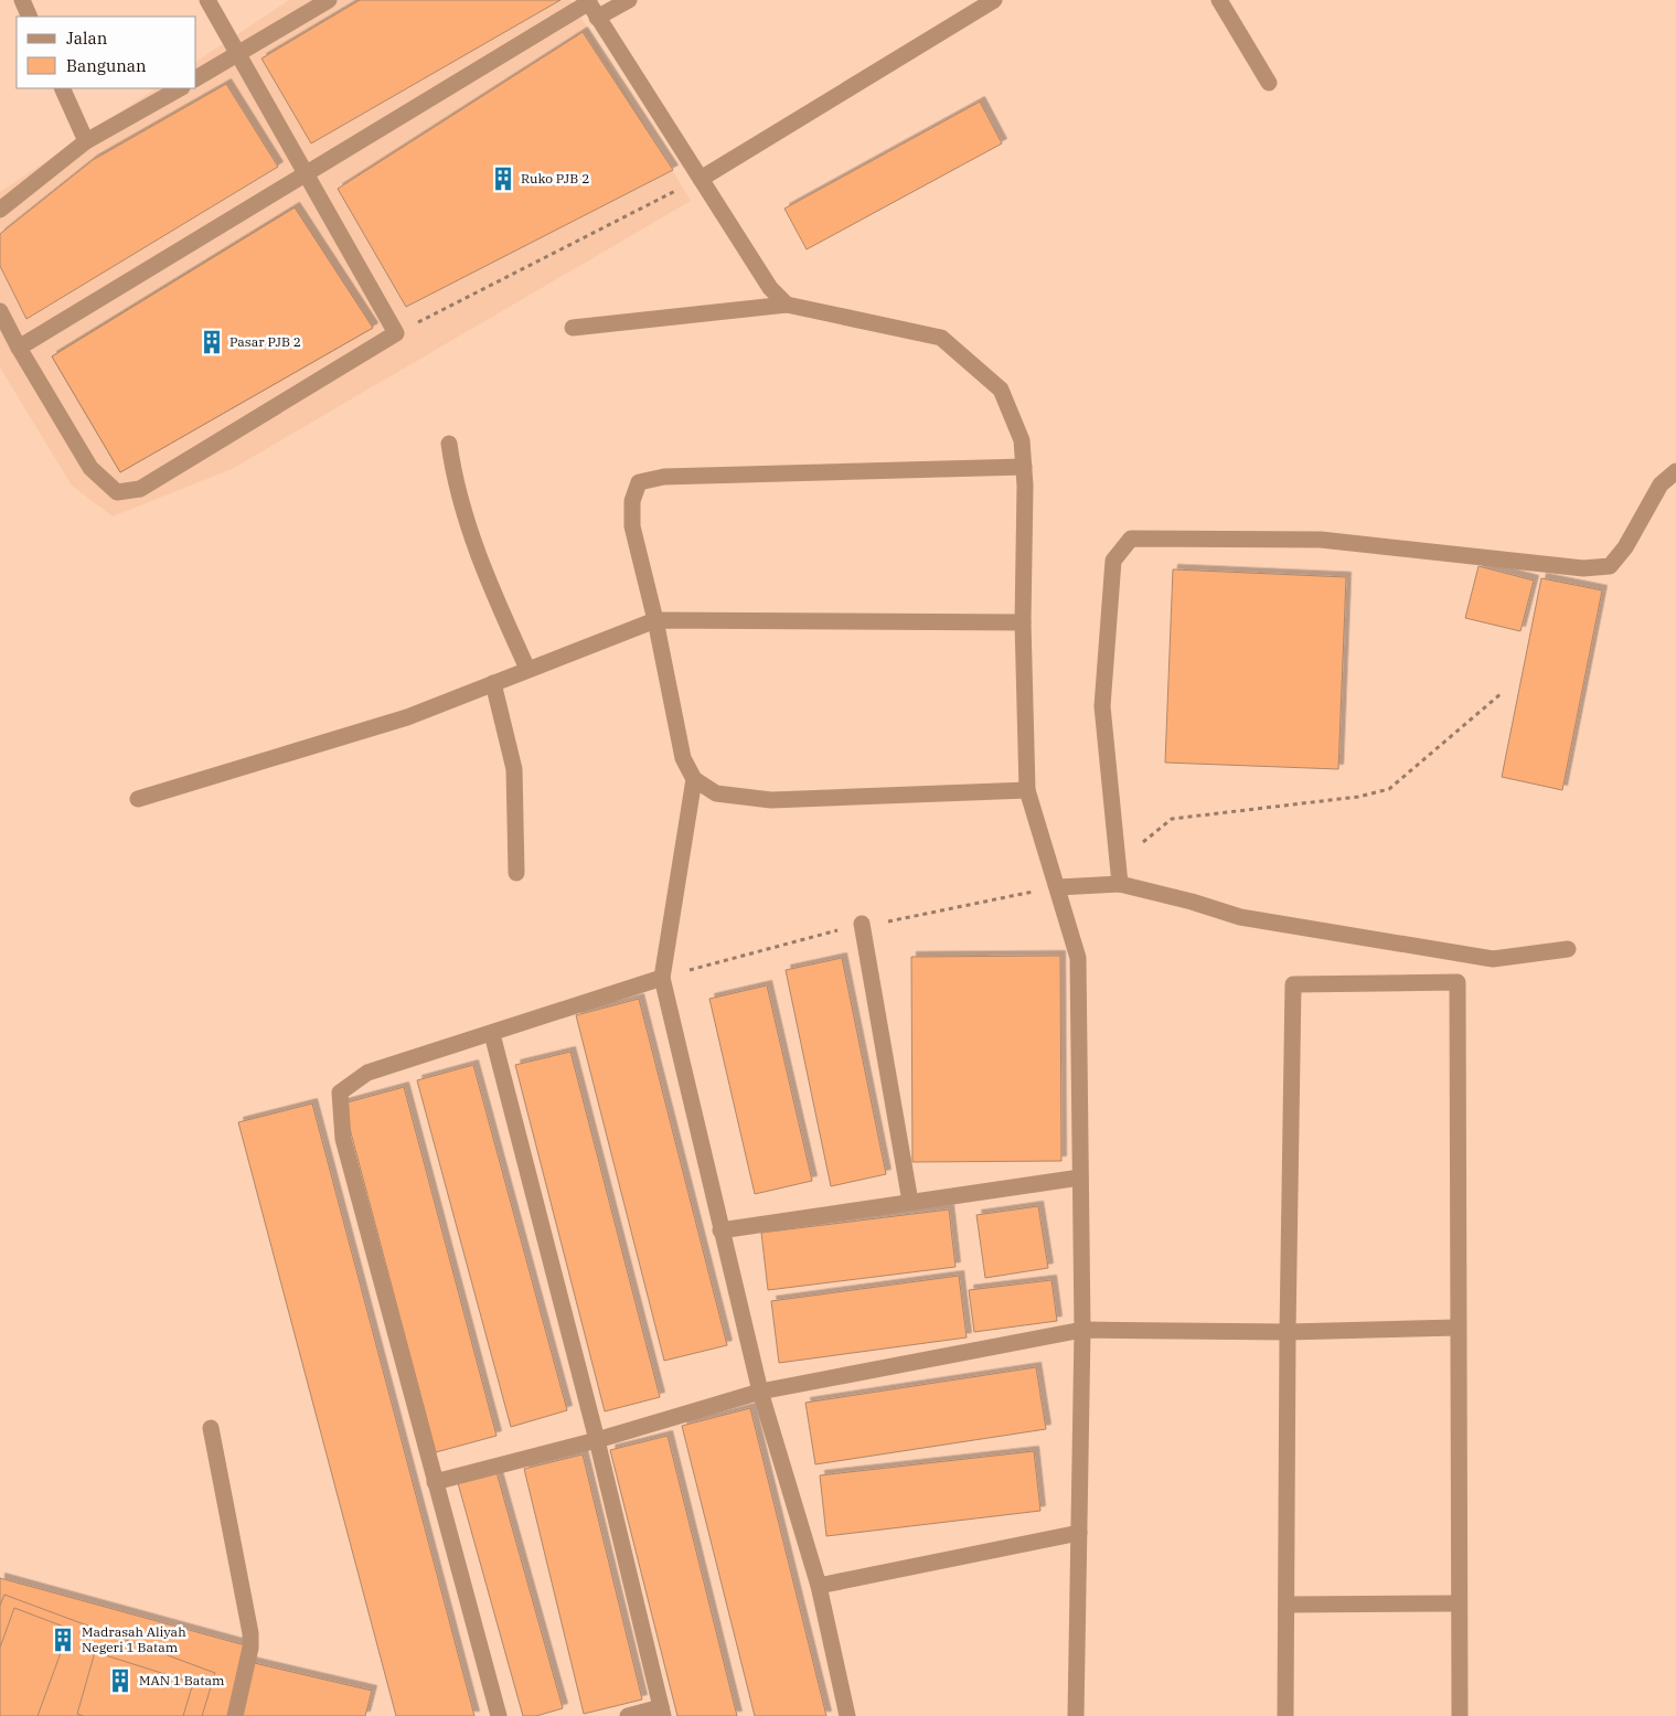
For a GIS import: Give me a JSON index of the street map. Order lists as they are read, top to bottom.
{
  "places": {
    "building": [
      "Ruko PJB 2",
      "Pasar PJB 2",
      "Madrasah Aliyah Negeri 1 Batam",
      "MAN 1 Batam"
    ]
  },
  "legend": ["Jalan", "Bangunan"]
}
